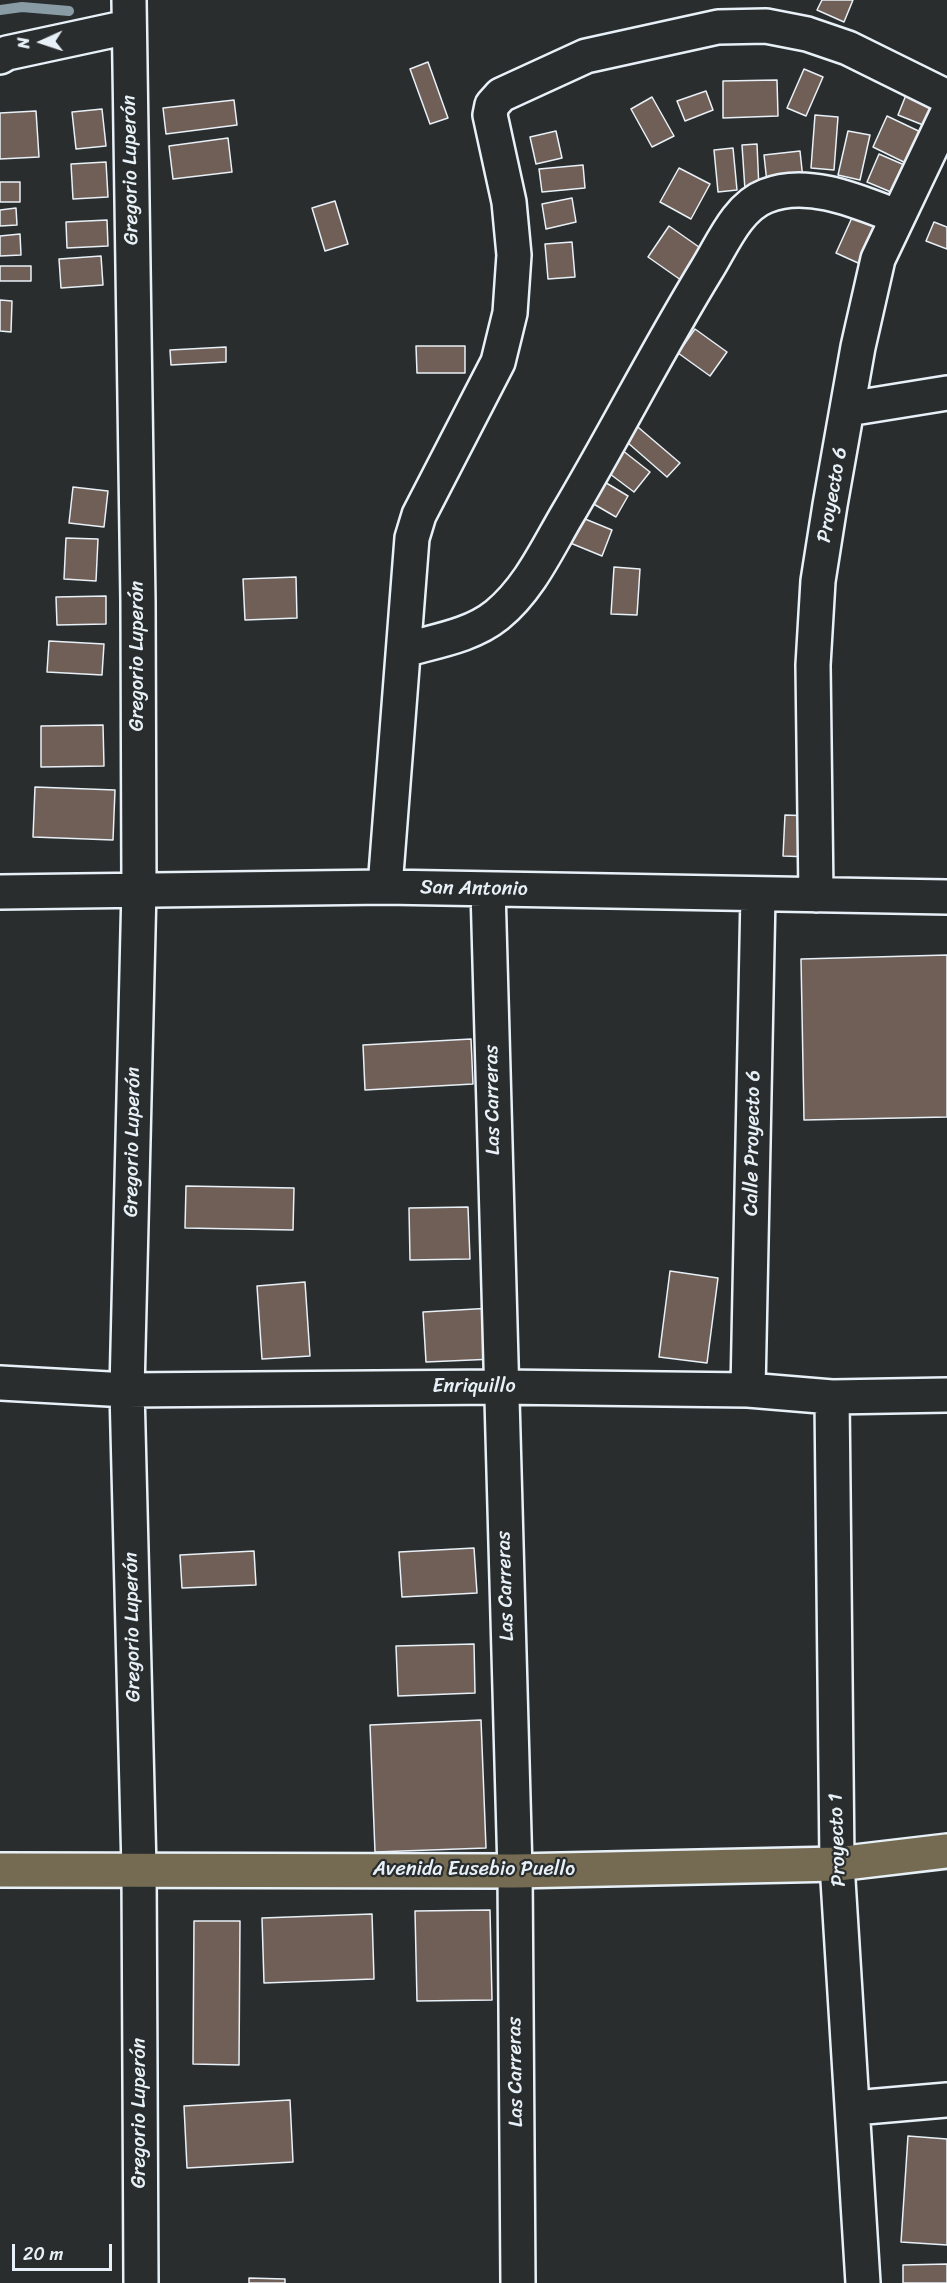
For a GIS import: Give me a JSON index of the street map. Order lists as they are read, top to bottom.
{
  "streets": {
    "main road": ["Avenida Eusebio Puello"],
    "street": [
      "Gregorio Luperón",
      "Proyecto 6",
      "San Antonio",
      "Las Carreras",
      "Calle Proyecto 6",
      "Enriquillo",
      "Proyecto 1"
    ]
  },
  "crossings": [
    ["Gregorio Luperón", "San Antonio"],
    ["Gregorio Luperón", "Enriquillo"],
    ["Gregorio Luperón", "Avenida Eusebio Puello"],
    ["Proyecto 6", "San Antonio"],
    ["San Antonio", "Las Carreras"],
    ["San Antonio", "Calle Proyecto 6"],
    ["Las Carreras", "Enriquillo"],
    ["Las Carreras", "Avenida Eusebio Puello"],
    ["Calle Proyecto 6", "Enriquillo"],
    ["Enriquillo", "Proyecto 1"],
    ["Proyecto 1", "Avenida Eusebio Puello"]
  ],
  "scale_bar": "20 m",
  "north": "left"
}
